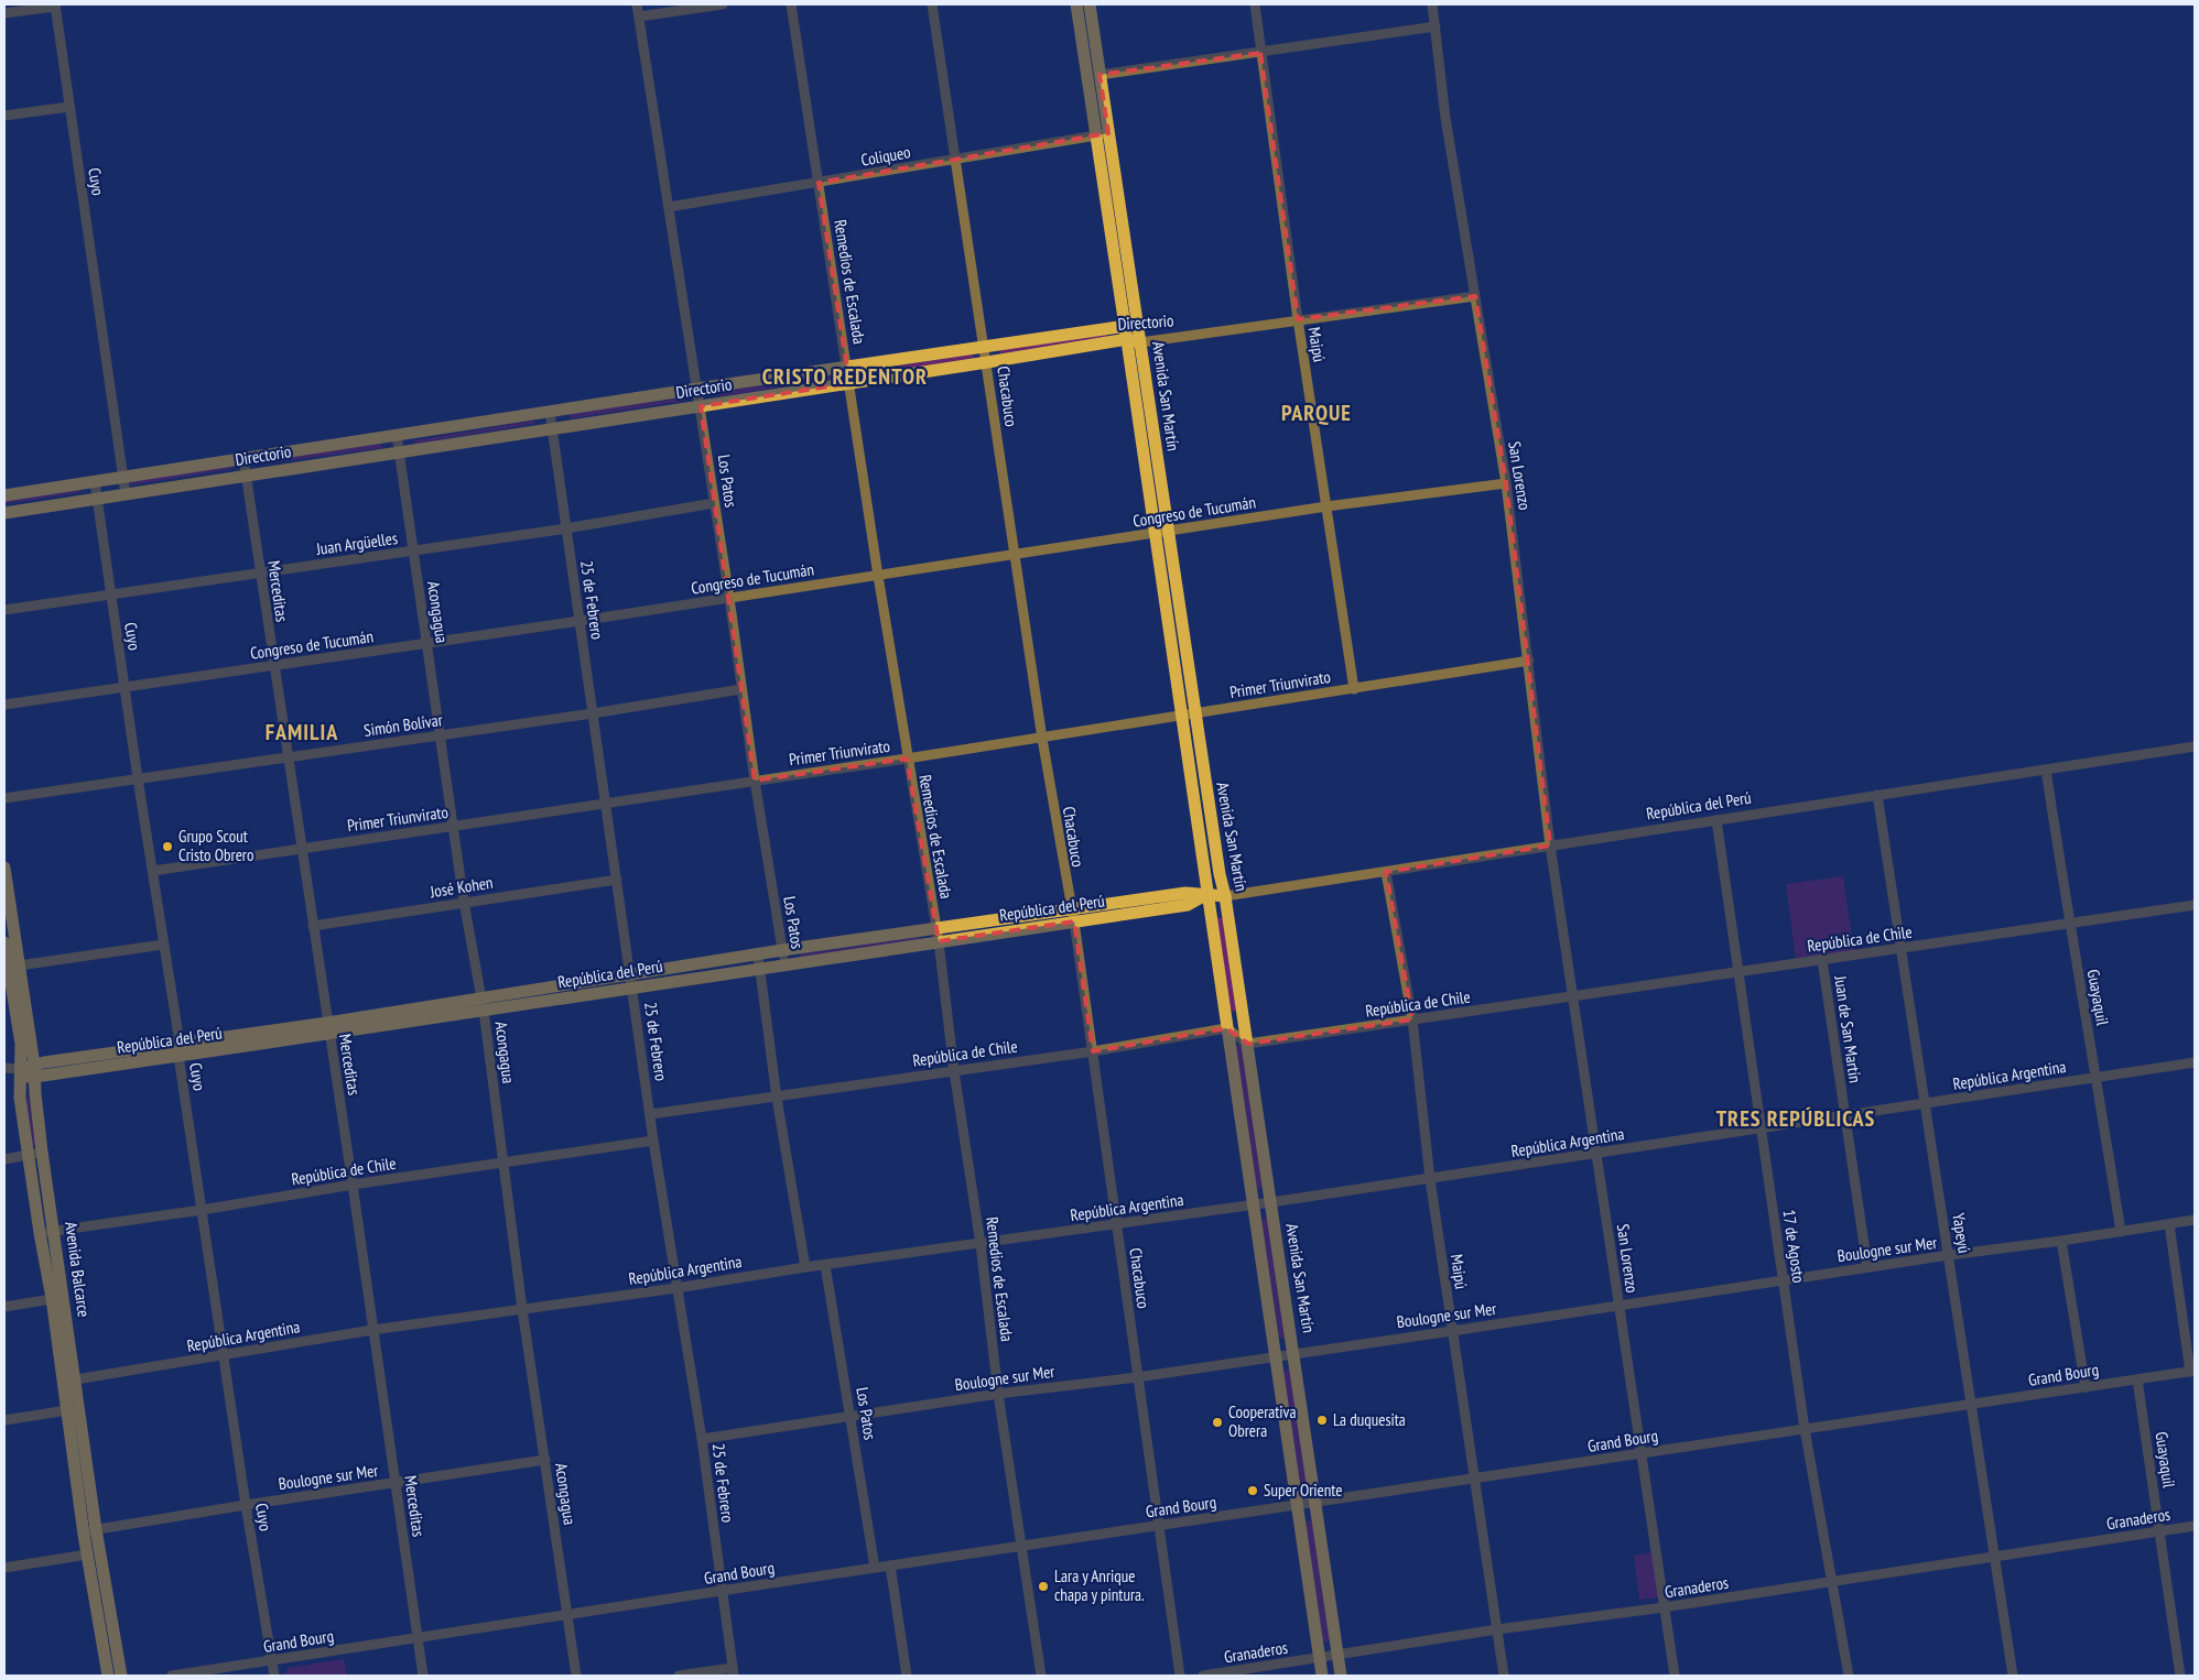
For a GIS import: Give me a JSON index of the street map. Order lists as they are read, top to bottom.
{
  "streets": {
    "main road": [
      "Directorio",
      "Avenida San Martín",
      "República del Perú",
      "Avenida Balcarce"
    ],
    "street": [
      "Coliqueo",
      "Cuyo",
      "Remedios de Escalada",
      "Maipú",
      "Chacabuco",
      "San Lorenzo",
      "Los Patos",
      "Congreso de Tucumán",
      "Juan Argüelles",
      "Merceditas",
      "25 de Febrero",
      "Acongagua",
      "Primer Triunvirato",
      "Simón Bolívar",
      "José Kohen",
      "República de Chile",
      "Guayaquil",
      "Juan de San Martín",
      "República Argentina",
      "Yapeyú",
      "17 de Agosto",
      "Boulogne sur Mer",
      "Grand Bourg",
      "Granaderos"
    ]
  },
  "crossings": [
    ["Coliqueo", "Remedios de Escalada"],
    ["Coliqueo", "Chacabuco"],
    ["Coliqueo", "Avenida San Martín"],
    ["Coliqueo", "Los Patos"],
    ["Cuyo", "Directorio"],
    ["Cuyo", "Congreso de Tucumán"],
    ["Cuyo", "Juan Argüelles"],
    ["Cuyo", "Primer Triunvirato"],
    ["Cuyo", "Simón Bolívar"],
    ["Cuyo", "República del Perú"],
    ["Cuyo", "República de Chile"],
    ["Cuyo", "República Argentina"],
    ["Cuyo", "Boulogne sur Mer"],
    ["Cuyo", "Grand Bourg"],
    ["Remedios de Escalada", "Directorio"],
    ["Remedios de Escalada", "Congreso de Tucumán"],
    ["Remedios de Escalada", "Primer Triunvirato"],
    ["Remedios de Escalada", "República del Perú"],
    ["Remedios de Escalada", "República de Chile"],
    ["Remedios de Escalada", "República Argentina"],
    ["Remedios de Escalada", "Boulogne sur Mer"],
    ["Remedios de Escalada", "Grand Bourg"],
    ["Directorio", "Maipú"],
    ["Directorio", "Chacabuco"],
    ["Directorio", "Avenida San Martín"],
    ["Directorio", "San Lorenzo"],
    ["Directorio", "Los Patos"],
    ["Directorio", "Merceditas"],
    ["Directorio", "25 de Febrero"],
    ["Directorio", "Acongagua"],
    ["Maipú", "Congreso de Tucumán"],
    ["Maipú", "Primer Triunvirato"],
    ["Maipú", "República del Perú"],
    ["Maipú", "República de Chile"],
    ["Maipú", "República Argentina"],
    ["Maipú", "Boulogne sur Mer"],
    ["Maipú", "Grand Bourg"],
    ["Maipú", "Granaderos"],
    ["Chacabuco", "Congreso de Tucumán"],
    ["Chacabuco", "Primer Triunvirato"],
    ["Chacabuco", "República del Perú"],
    ["Chacabuco", "República de Chile"],
    ["Chacabuco", "República Argentina"],
    ["Chacabuco", "Boulogne sur Mer"],
    ["Chacabuco", "Grand Bourg"],
    ["Avenida San Martín", "Congreso de Tucumán"],
    ["Avenida San Martín", "Primer Triunvirato"],
    ["Avenida San Martín", "República del Perú"],
    ["Avenida San Martín", "República de Chile"],
    ["Avenida San Martín", "República Argentina"],
    ["Avenida San Martín", "Boulogne sur Mer"],
    ["Avenida San Martín", "Grand Bourg"],
    ["Avenida San Martín", "Granaderos"],
    ["San Lorenzo", "Congreso de Tucumán"],
    ["San Lorenzo", "Primer Triunvirato"],
    ["San Lorenzo", "República del Perú"],
    ["San Lorenzo", "República de Chile"],
    ["San Lorenzo", "República Argentina"],
    ["San Lorenzo", "Boulogne sur Mer"],
    ["San Lorenzo", "Grand Bourg"],
    ["San Lorenzo", "Granaderos"],
    ["Los Patos", "Congreso de Tucumán"],
    ["Los Patos", "Juan Argüelles"],
    ["Los Patos", "Primer Triunvirato"],
    ["Los Patos", "Simón Bolívar"],
    ["Los Patos", "República del Perú"],
    ["Los Patos", "República Argentina"],
    ["Los Patos", "Boulogne sur Mer"],
    ["Los Patos", "Grand Bourg"],
    ["Congreso de Tucumán", "Merceditas"],
    ["Congreso de Tucumán", "25 de Febrero"],
    ["Congreso de Tucumán", "Acongagua"],
    ["Juan Argüelles", "Merceditas"],
    ["Juan Argüelles", "25 de Febrero"],
    ["Juan Argüelles", "Acongagua"],
    ["Merceditas", "Primer Triunvirato"],
    ["Merceditas", "Simón Bolívar"],
    ["Merceditas", "República del Perú"],
    ["Merceditas", "José Kohen"],
    ["Merceditas", "República de Chile"],
    ["Merceditas", "República Argentina"],
    ["Merceditas", "Boulogne sur Mer"],
    ["Merceditas", "Grand Bourg"],
    ["25 de Febrero", "Primer Triunvirato"],
    ["25 de Febrero", "Simón Bolívar"],
    ["25 de Febrero", "República del Perú"],
    ["25 de Febrero", "José Kohen"],
    ["25 de Febrero", "República de Chile"],
    ["25 de Febrero", "República Argentina"],
    ["25 de Febrero", "Boulogne sur Mer"],
    ["25 de Febrero", "Grand Bourg"],
    ["Acongagua", "Primer Triunvirato"],
    ["Acongagua", "Simón Bolívar"],
    ["Acongagua", "República del Perú"],
    ["Acongagua", "José Kohen"],
    ["Acongagua", "República de Chile"],
    ["Acongagua", "República Argentina"],
    ["Acongagua", "Boulogne sur Mer"],
    ["Acongagua", "Grand Bourg"],
    ["República del Perú", "Guayaquil"],
    ["República del Perú", "Yapeyú"],
    ["República del Perú", "17 de Agosto"],
    ["República del Perú", "Avenida Balcarce"],
    ["República de Chile", "Guayaquil"],
    ["República de Chile", "Juan de San Martín"],
    ["República de Chile", "Yapeyú"],
    ["República de Chile", "17 de Agosto"],
    ["República de Chile", "Avenida Balcarce"],
    ["Guayaquil", "República Argentina"],
    ["Guayaquil", "Boulogne sur Mer"],
    ["Guayaquil", "Grand Bourg"],
    ["Guayaquil", "Granaderos"],
    ["Juan de San Martín", "República Argentina"],
    ["Juan de San Martín", "Boulogne sur Mer"],
    ["República Argentina", "Yapeyú"],
    ["República Argentina", "17 de Agosto"],
    ["República Argentina", "Avenida Balcarce"],
    ["Yapeyú", "Boulogne sur Mer"],
    ["Yapeyú", "Grand Bourg"],
    ["Yapeyú", "Granaderos"],
    ["17 de Agosto", "Boulogne sur Mer"],
    ["17 de Agosto", "Grand Bourg"],
    ["17 de Agosto", "Granaderos"],
    ["Boulogne sur Mer", "Avenida Balcarce"]
  ],
  "districts": [
    "CRISTO REDENTOR",
    "PARQUE",
    "FAMILIA",
    "TRES REPÚBLICAS"
  ],
  "places": [
    "Grupo Scout Cristo Obrero",
    "La duquesita",
    "Cooperativa Obrera",
    "Super Oriente",
    "Lara y Anrique chapa y pintura."
  ]
}
